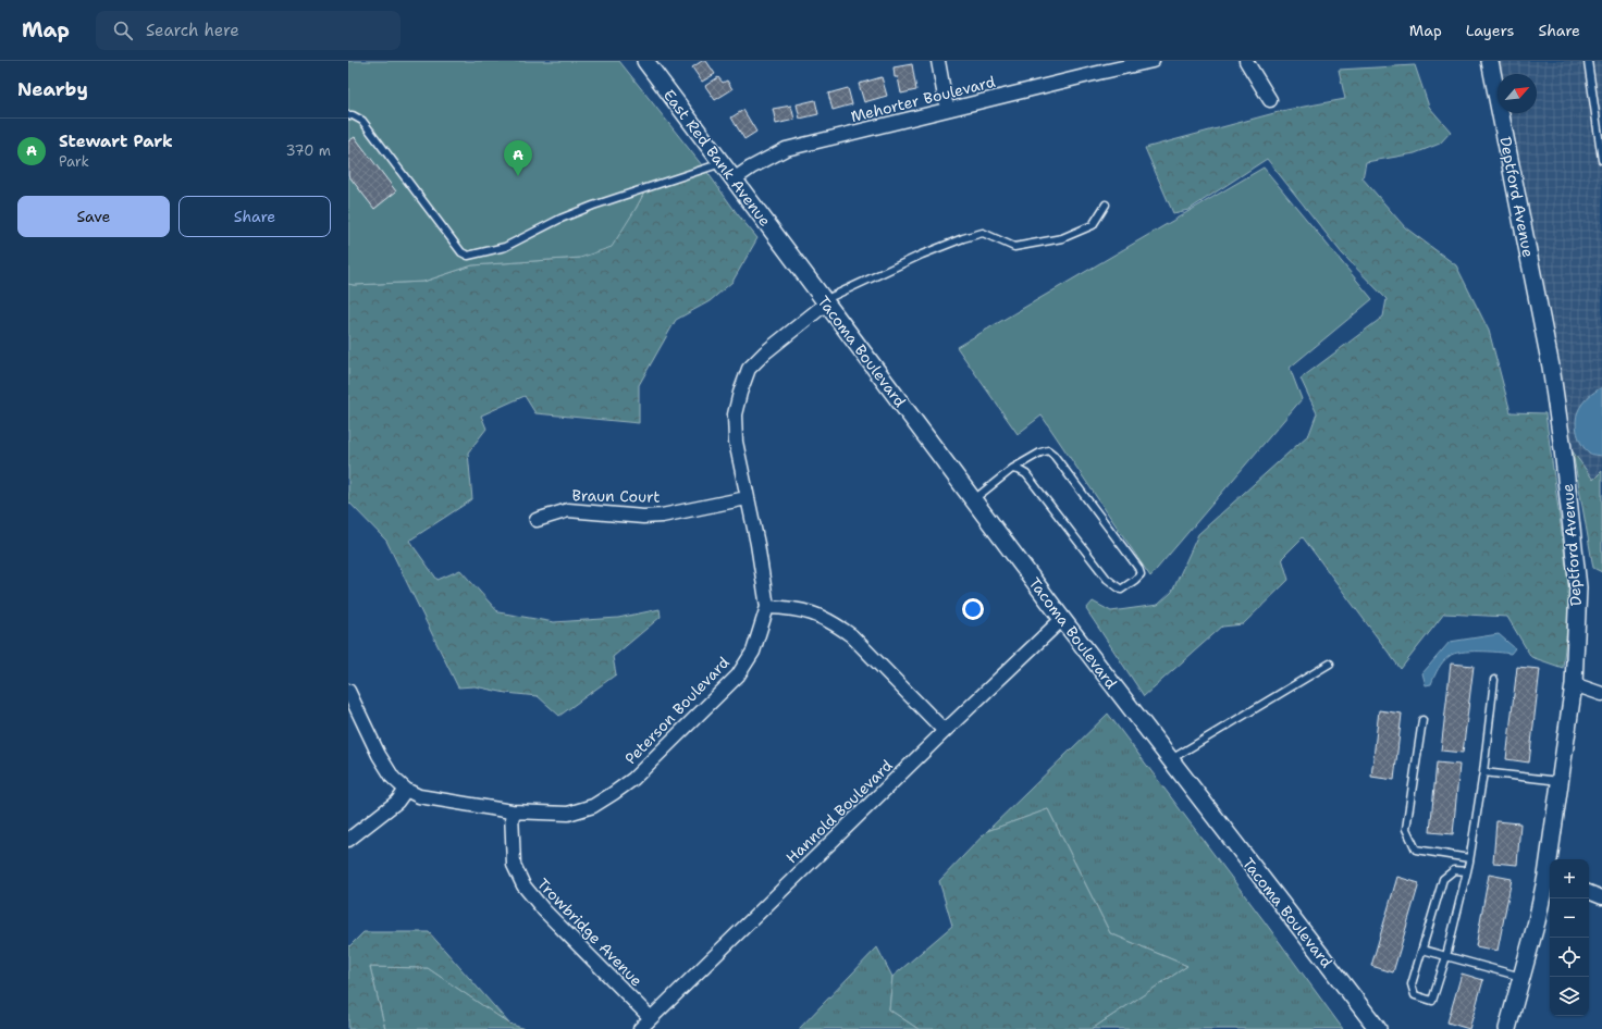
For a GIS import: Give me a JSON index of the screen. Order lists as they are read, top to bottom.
{
  "streets": {
    "street": [
      "Mehorter Boulevard",
      "East Red Bank Avenue",
      "Deptford Avenue",
      "Tacoma Boulevard",
      "Braun Court",
      "Peterson Boulevard",
      "Hannold Boulevard",
      "Trowbridge Avenue"
    ]
  },
  "crossings": [
    ["Mehorter Boulevard", "East Red Bank Avenue"],
    ["East Red Bank Avenue", "Tacoma Boulevard"],
    ["Tacoma Boulevard", "Peterson Boulevard"],
    ["Tacoma Boulevard", "Hannold Boulevard"],
    ["Braun Court", "Peterson Boulevard"],
    ["Peterson Boulevard", "Trowbridge Avenue"],
    ["Hannold Boulevard", "Trowbridge Avenue"]
  ],
  "north": "top right",
  "page": {
    "header": "Map",
    "search": "Search here",
    "nav": ["Map", "Layers", "Share"],
    "heading": "Nearby",
    "list": [
      {
        "mark": "A",
        "name": "Stewart Park",
        "note": "Park",
        "value": "370 m"
      }
    ],
    "pins": "A",
    "buttons": ["Save", "Share"],
    "map_buttons": ["+", "−"]
  }
}
